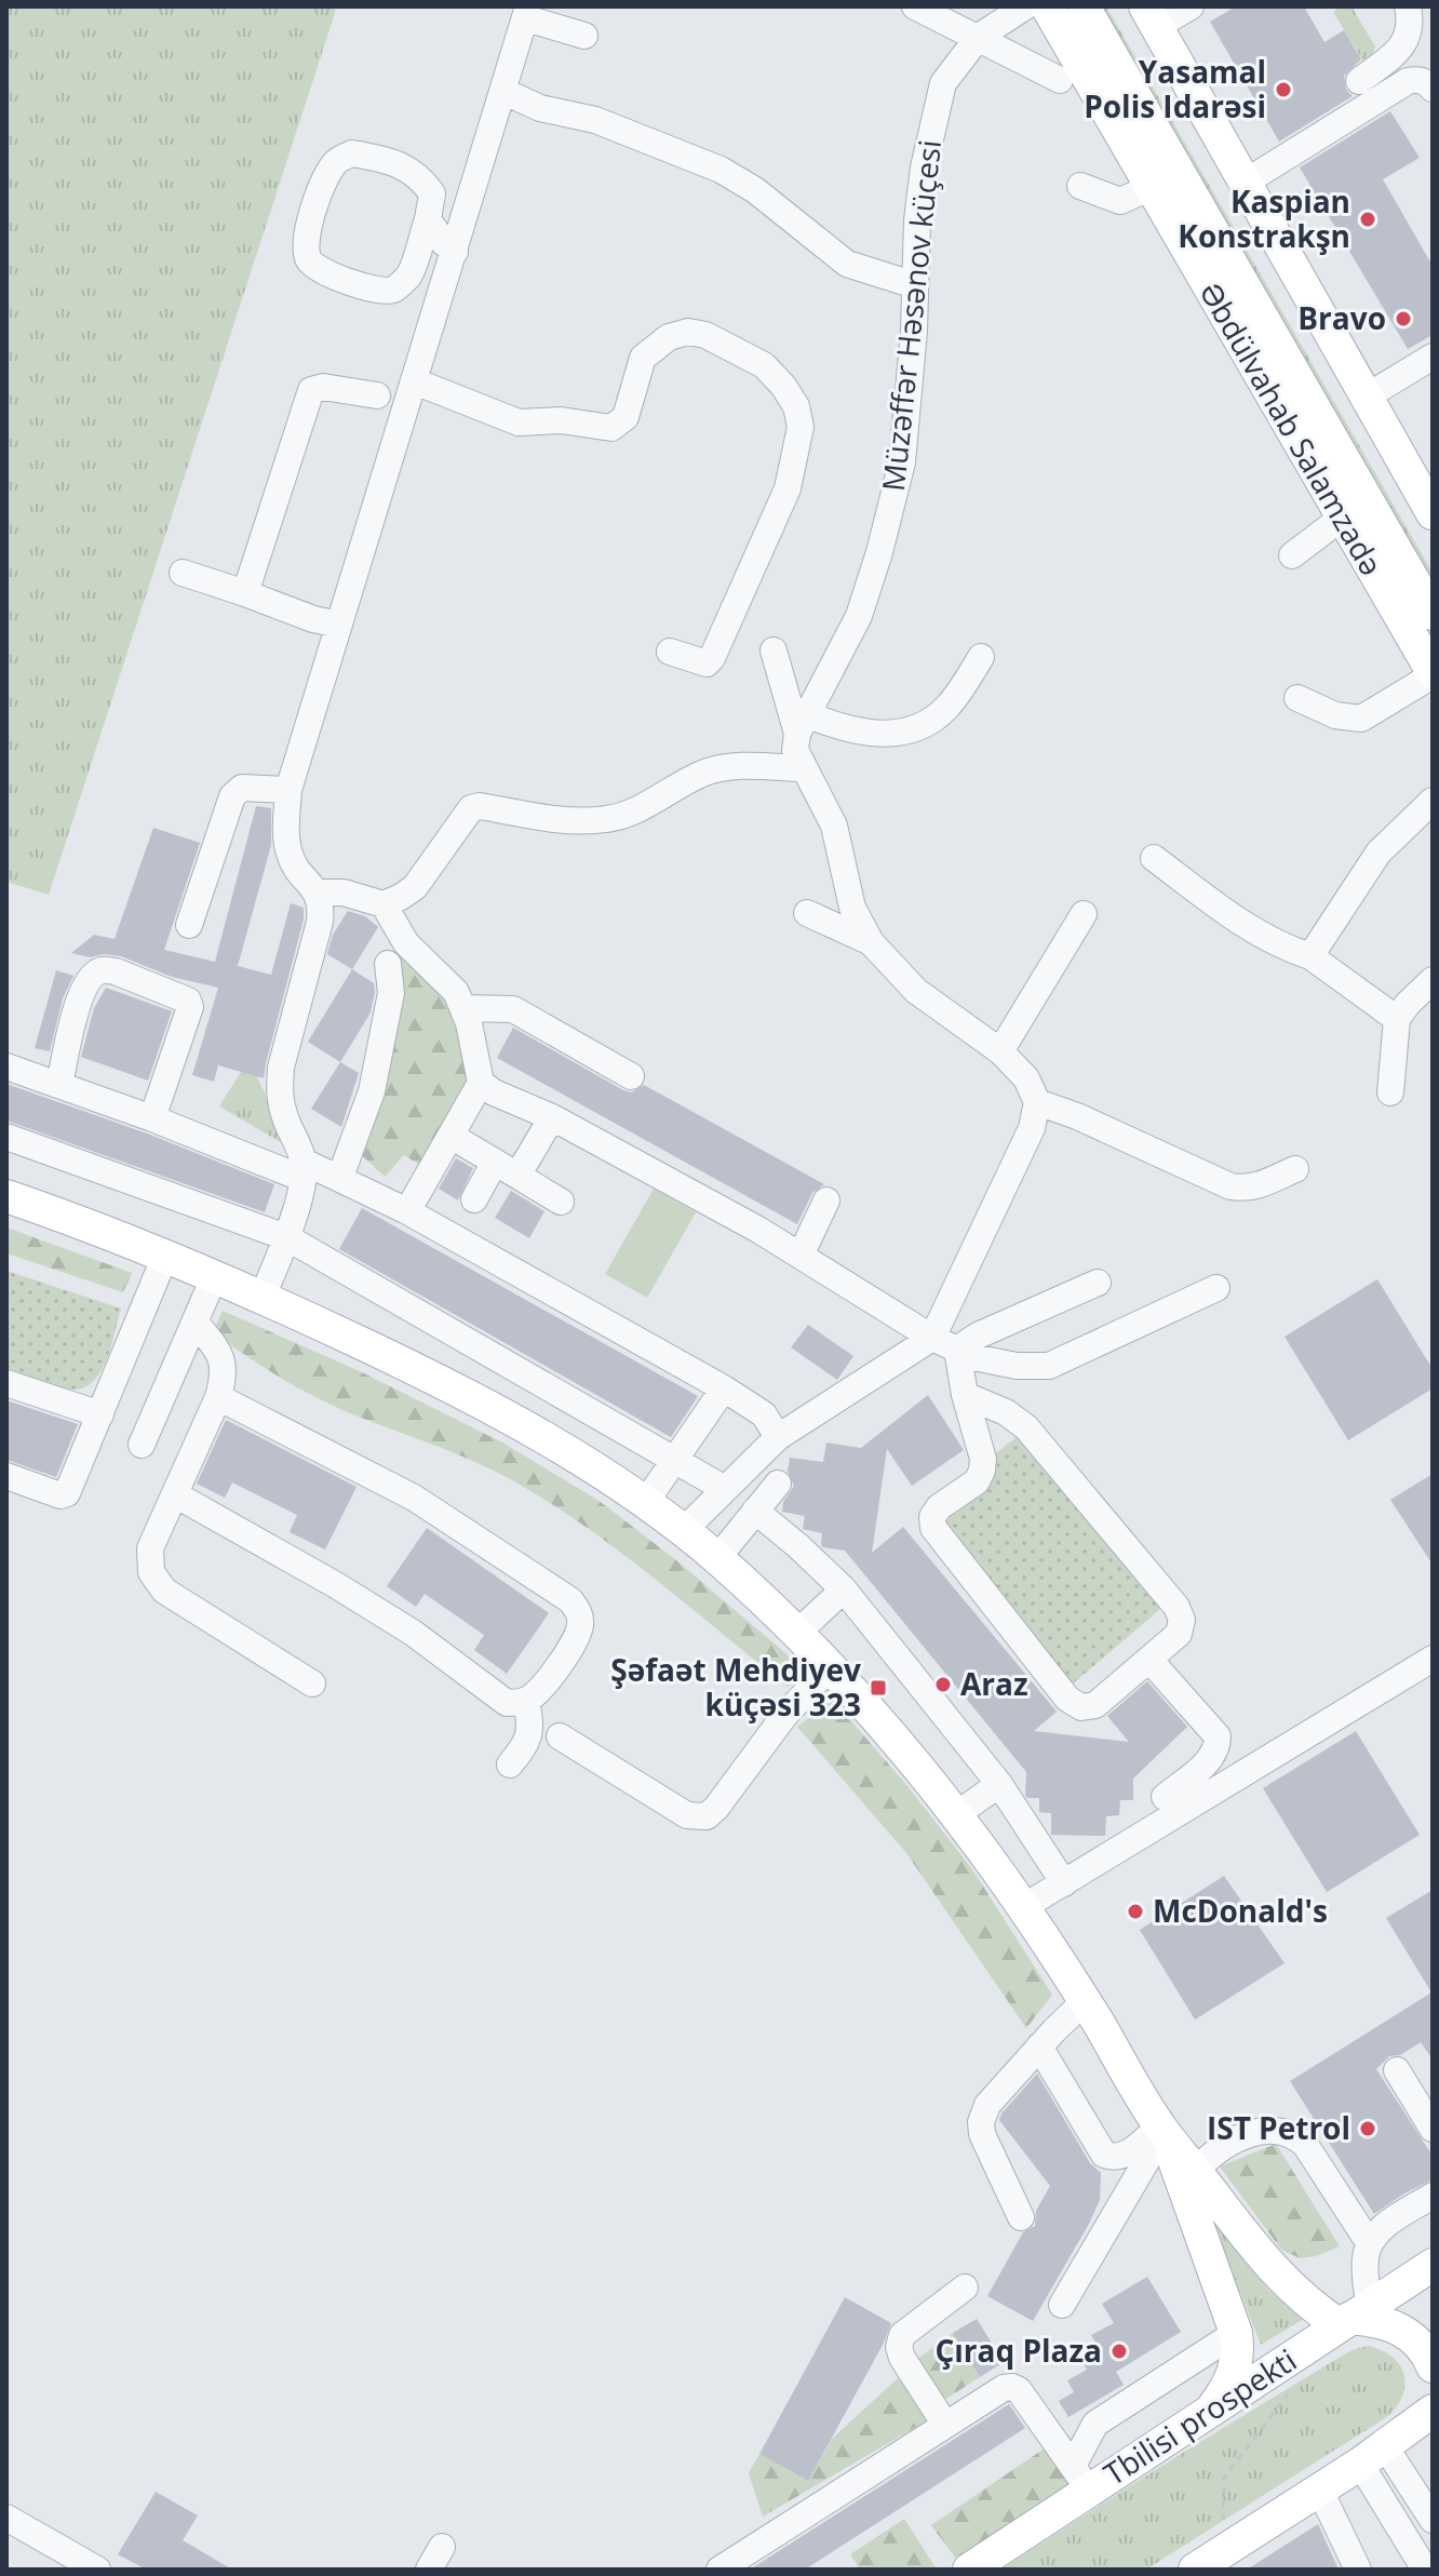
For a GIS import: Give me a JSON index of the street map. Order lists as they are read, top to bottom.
{
  "streets": {
    "main road": ["Əbdülvahab Salamzadə", "Tbilisi prospekti"],
    "street": ["Müzəffər Həsənov küçesi"]
  },
  "places": {
    "other": [
      "Yasamal Polis Idarəsi",
      "Kaspian Konstrakşn",
      "Bravo",
      "Araz",
      "McDonald's",
      "IST Petrol",
      "Çıraq Plaza"
    ],
    "transit": ["Şəfaət Mehdiyev küçəsi 323"]
  }
}
